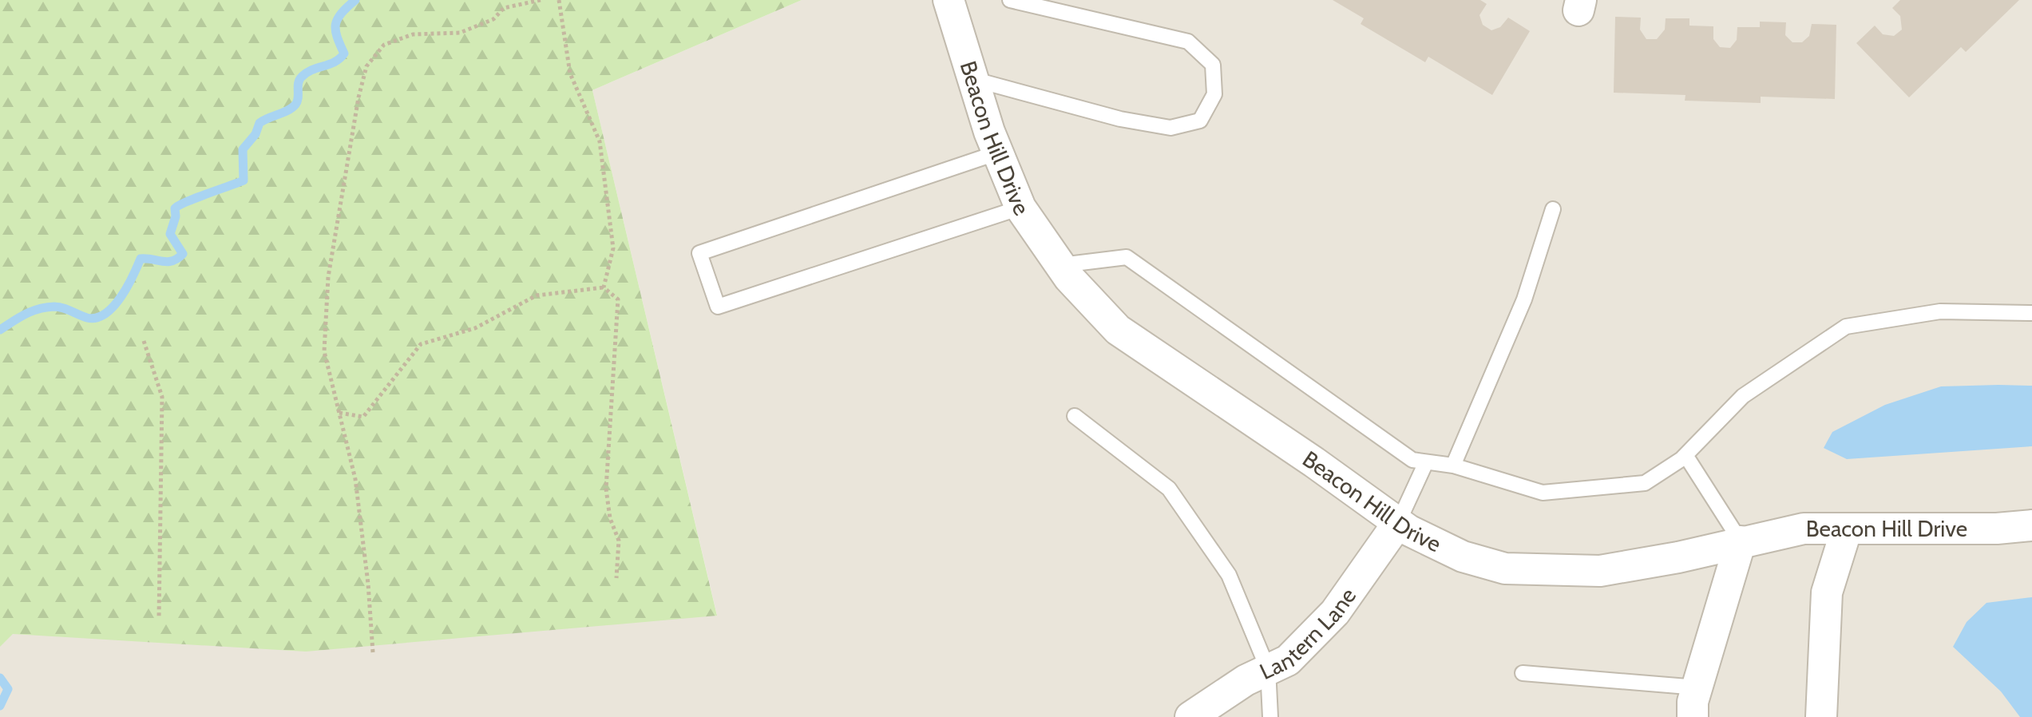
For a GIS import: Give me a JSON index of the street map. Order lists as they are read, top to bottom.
{
  "streets": {
    "street": ["Beacon Hill Drive", "Lantern Lane"]
  },
  "crossings": [
    ["Beacon Hill Drive", "Lantern Lane"]
  ]
}
